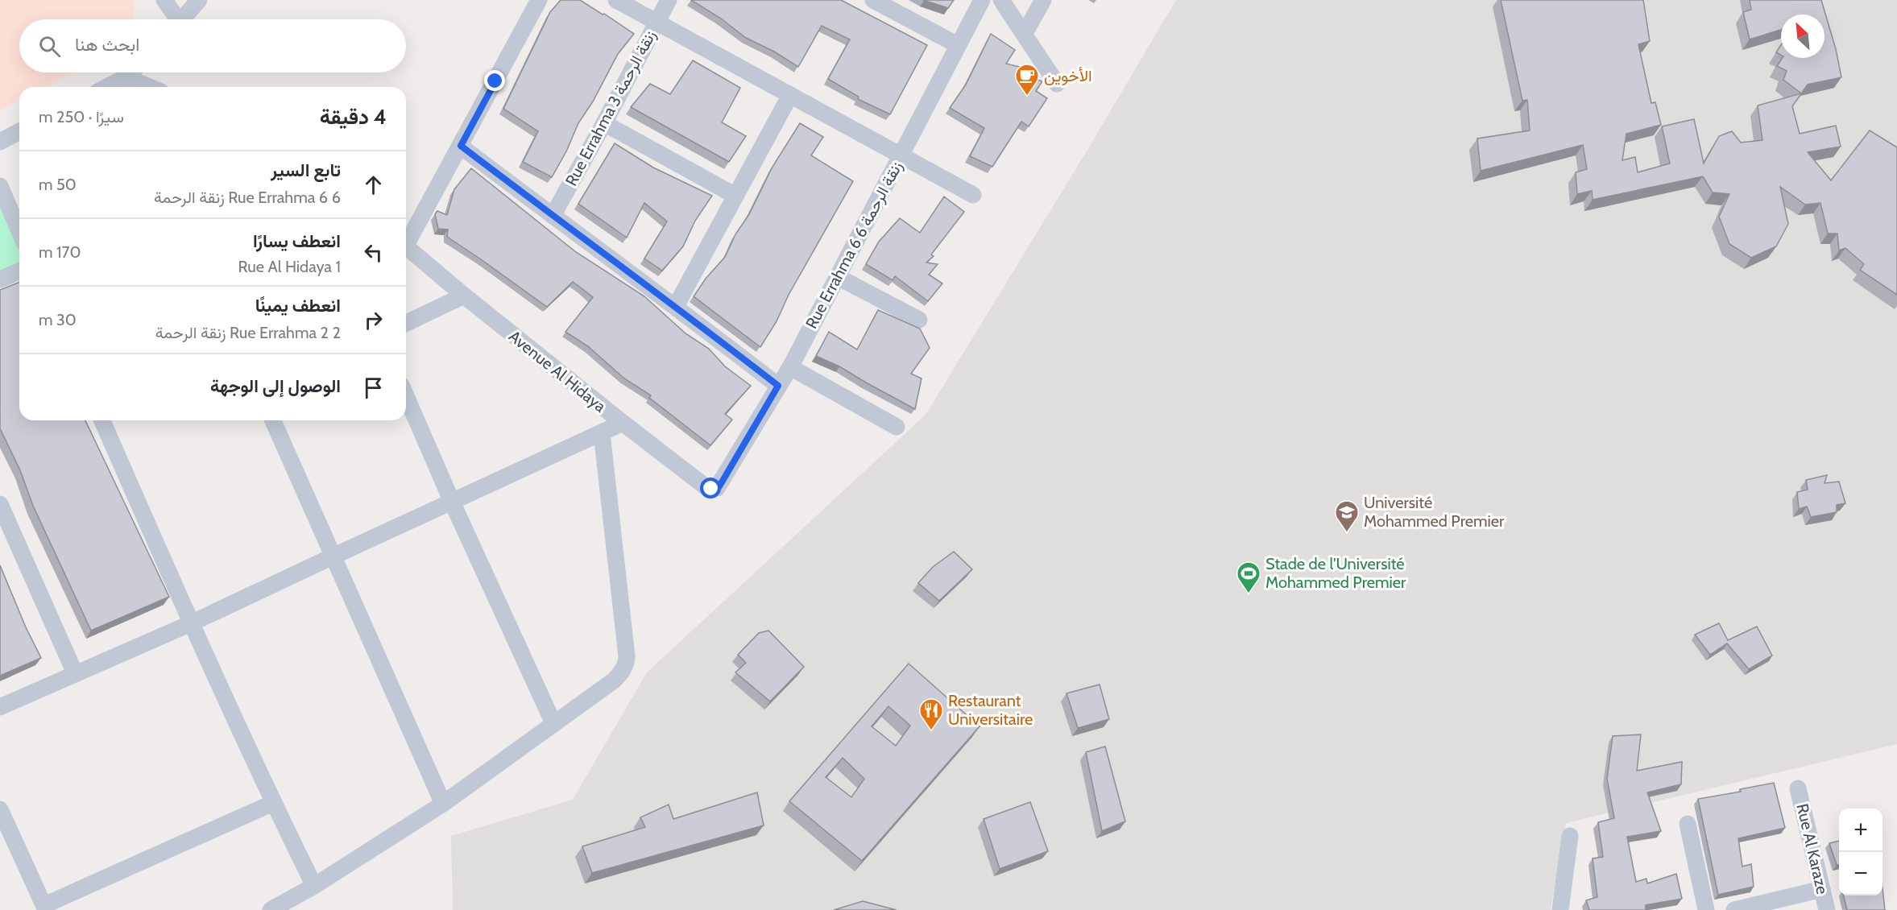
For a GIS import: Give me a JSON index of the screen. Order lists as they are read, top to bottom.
{
  "streets": {
    "street": [
      "Rue Errahma 3 زنقة الرحمة",
      "Rue Errahma 6 6 زنقة الرحمة",
      "Avenue Al Hidaya",
      "Rue Al Karaze"
    ]
  },
  "crossings": [
    ["Rue Errahma 6 6 زنقة الرحمة", "Avenue Al Hidaya"]
  ],
  "places": {
    "cafe": ["الأخوين"],
    "school or university": ["Université Mohammed Premier"],
    "sports": ["Stade de l'Université Mohammed Premier"],
    "restaurant": ["Restaurant Universitaire"]
  },
  "north": "top left",
  "page": {
    "search": "ابحث هنا",
    "heading": ["4 دقيقة", "سيرًا · 250 m"],
    "list": [
      ["تابع السير", "Rue Errahma 6 6 زنقة الرحمة", "50 m"],
      ["انعطف يسارًا", "Rue Al Hidaya 1", "170 m"],
      ["انعطف يمينًا", "Rue Errahma 2 2 زنقة الرحمة", "30 m"],
      "الوصول إلى الوجهة"
    ],
    "map_buttons": ["+", "−"]
  }
}
